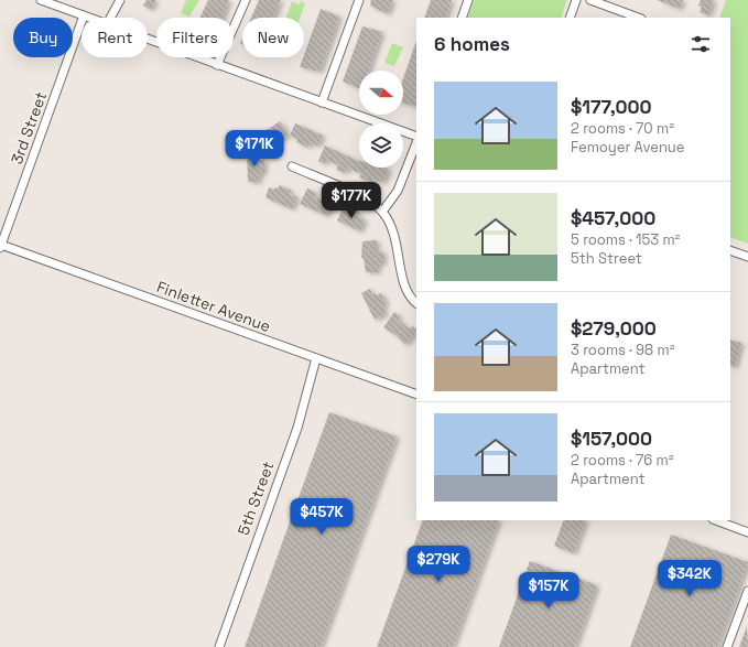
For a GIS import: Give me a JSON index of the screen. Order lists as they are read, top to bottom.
{
  "streets": {
    "street": ["3rd Street", "Finletter Avenue", "5th Street"]
  },
  "crossings": [
    ["3rd Street", "Finletter Avenue"],
    ["Finletter Avenue", "5th Street"]
  ],
  "north": "right",
  "page": {
    "chip": [
      "Buy",
      "Rent",
      "Filters",
      "New"
    ],
    "heading": "6 homes",
    "list": [
      {
        "name": "$177,000",
        "note": "2 rooms · 70 m² · Femoyer Avenue"
      },
      {
        "name": "$457,000",
        "note": "5 rooms · 153 m² · 5th Street"
      },
      {
        "name": "$279,000",
        "note": "3 rooms · 98 m² · Apartment"
      },
      {
        "name": "$157,000",
        "note": "2 rooms · 76 m² · Apartment"
      }
    ],
    "price": [
      "$171K",
      "$177K",
      "$457K",
      "$279K",
      "$342K",
      "$157K"
    ]
  }
}
